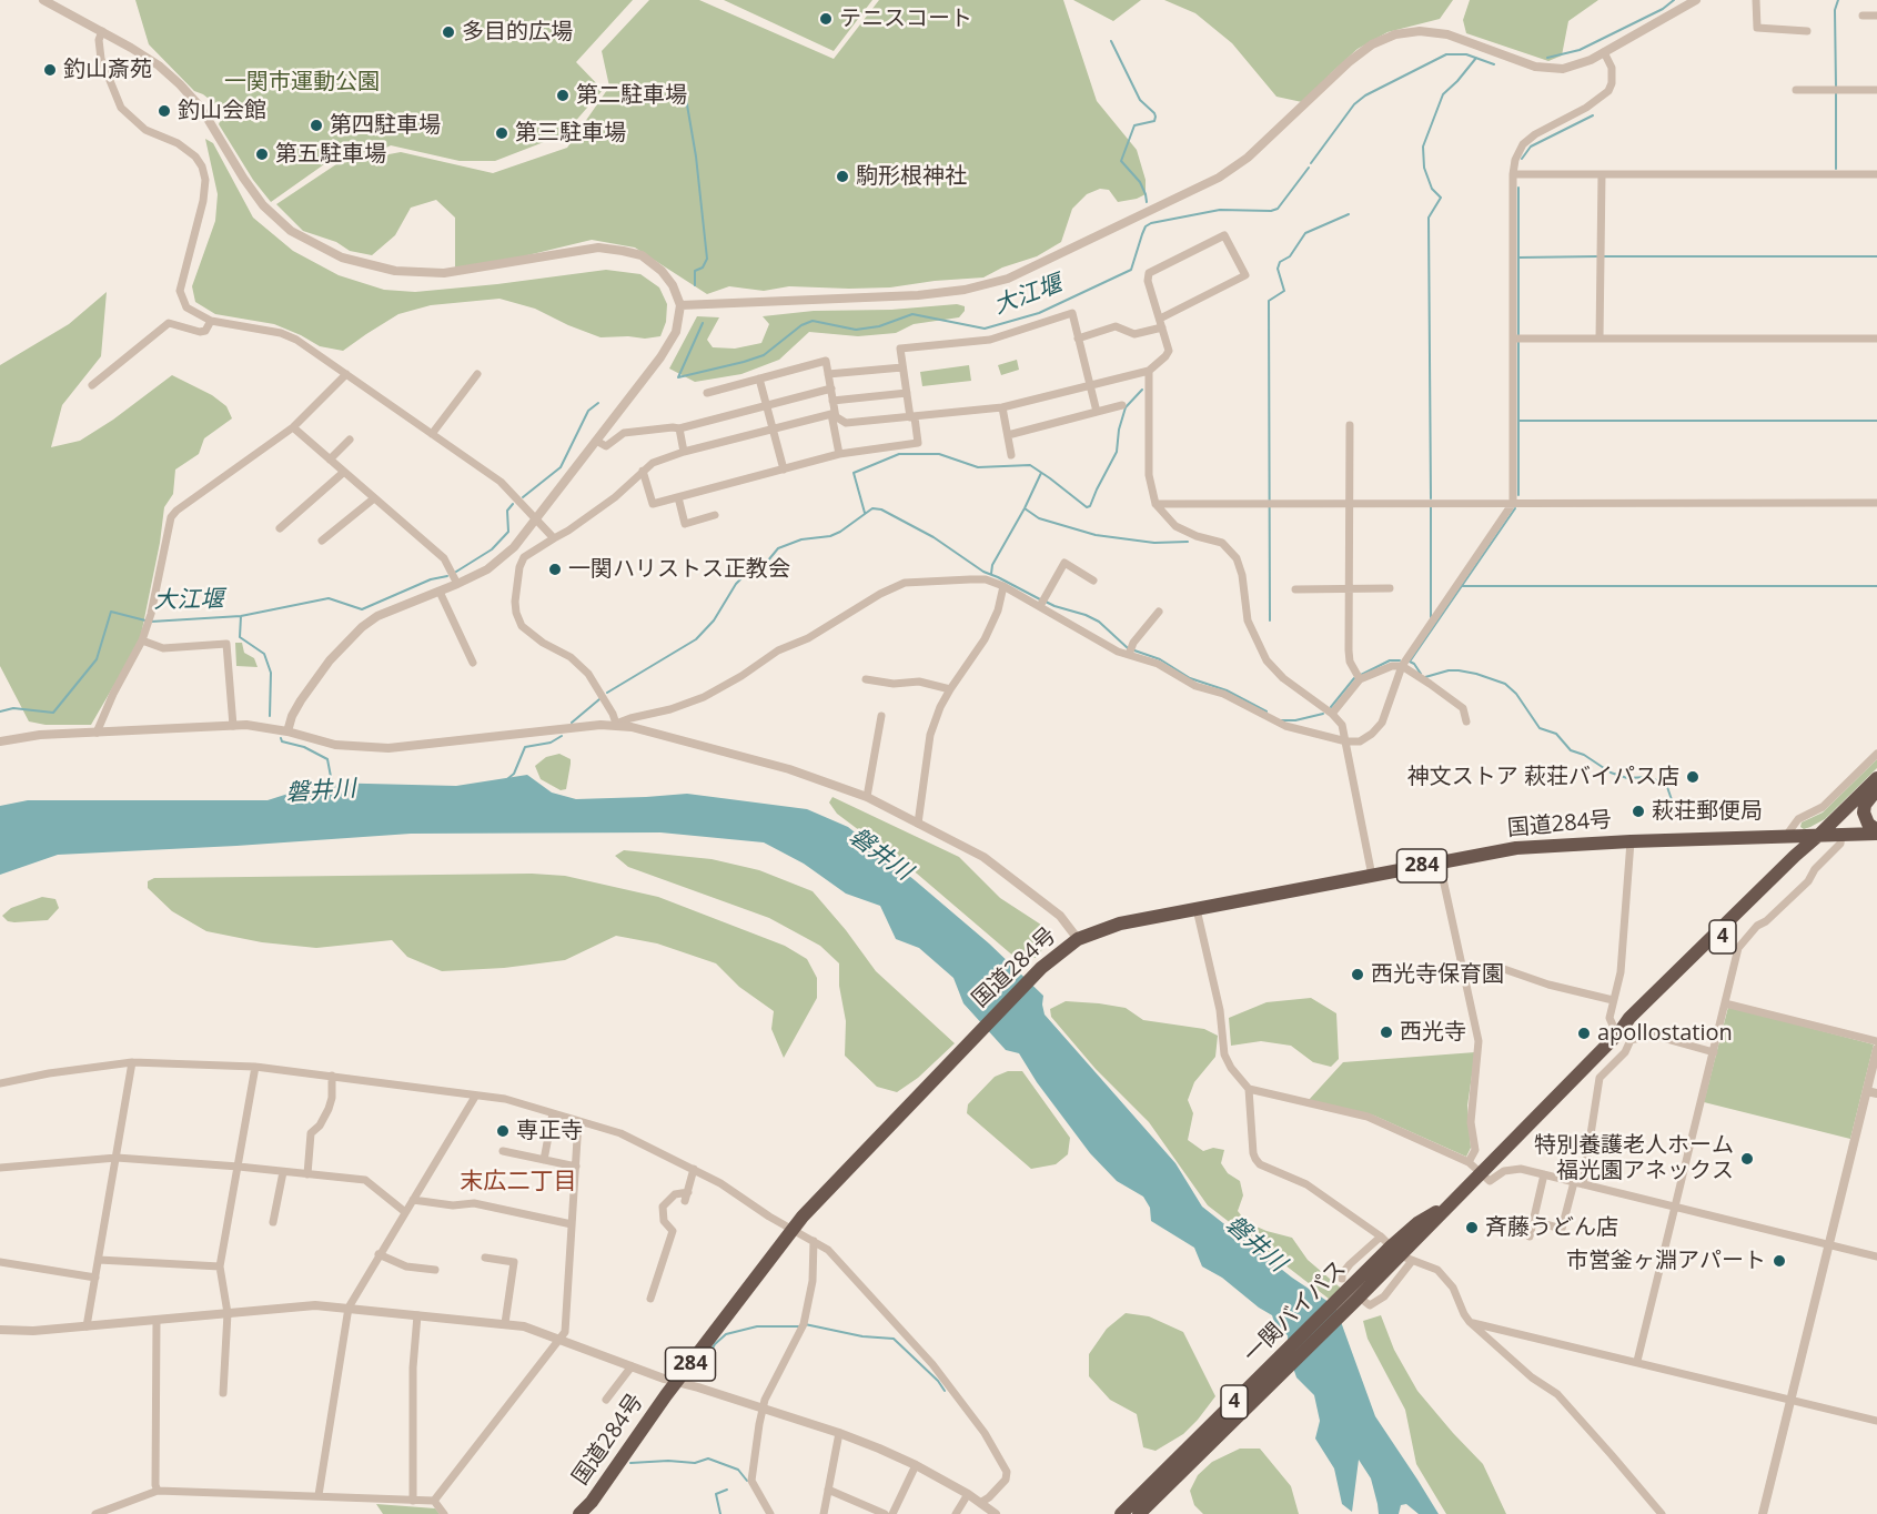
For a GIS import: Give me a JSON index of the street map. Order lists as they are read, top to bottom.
{
  "streets": {
    "highway": [
      "国道284号",
      "284",
      "4",
      "一関バイパス"
    ]
  },
  "crossings": [
    ["国道284号", "一関バイパス"]
  ],
  "districts": ["末広二丁目"],
  "water": ["大江堰", "磐井川"],
  "parks": ["一関市運動公園"],
  "places": [
    "テニスコート",
    "多目的広場",
    "釣山斎苑",
    "第二駐車場",
    "釣山会館",
    "第四駐車場",
    "第三駐車場",
    "第五駐車場",
    "駒形根神社",
    "一関ハリストス正教会",
    "神文ストア 萩荘バイパス店",
    "萩荘郵便局",
    "西光寺保育園",
    "西光寺",
    "apollostation",
    "専正寺",
    "特別養護老人ホーム 福光園アネックス",
    "斉藤うどん店",
    "市営釜ヶ淵アパート"
  ]
}
